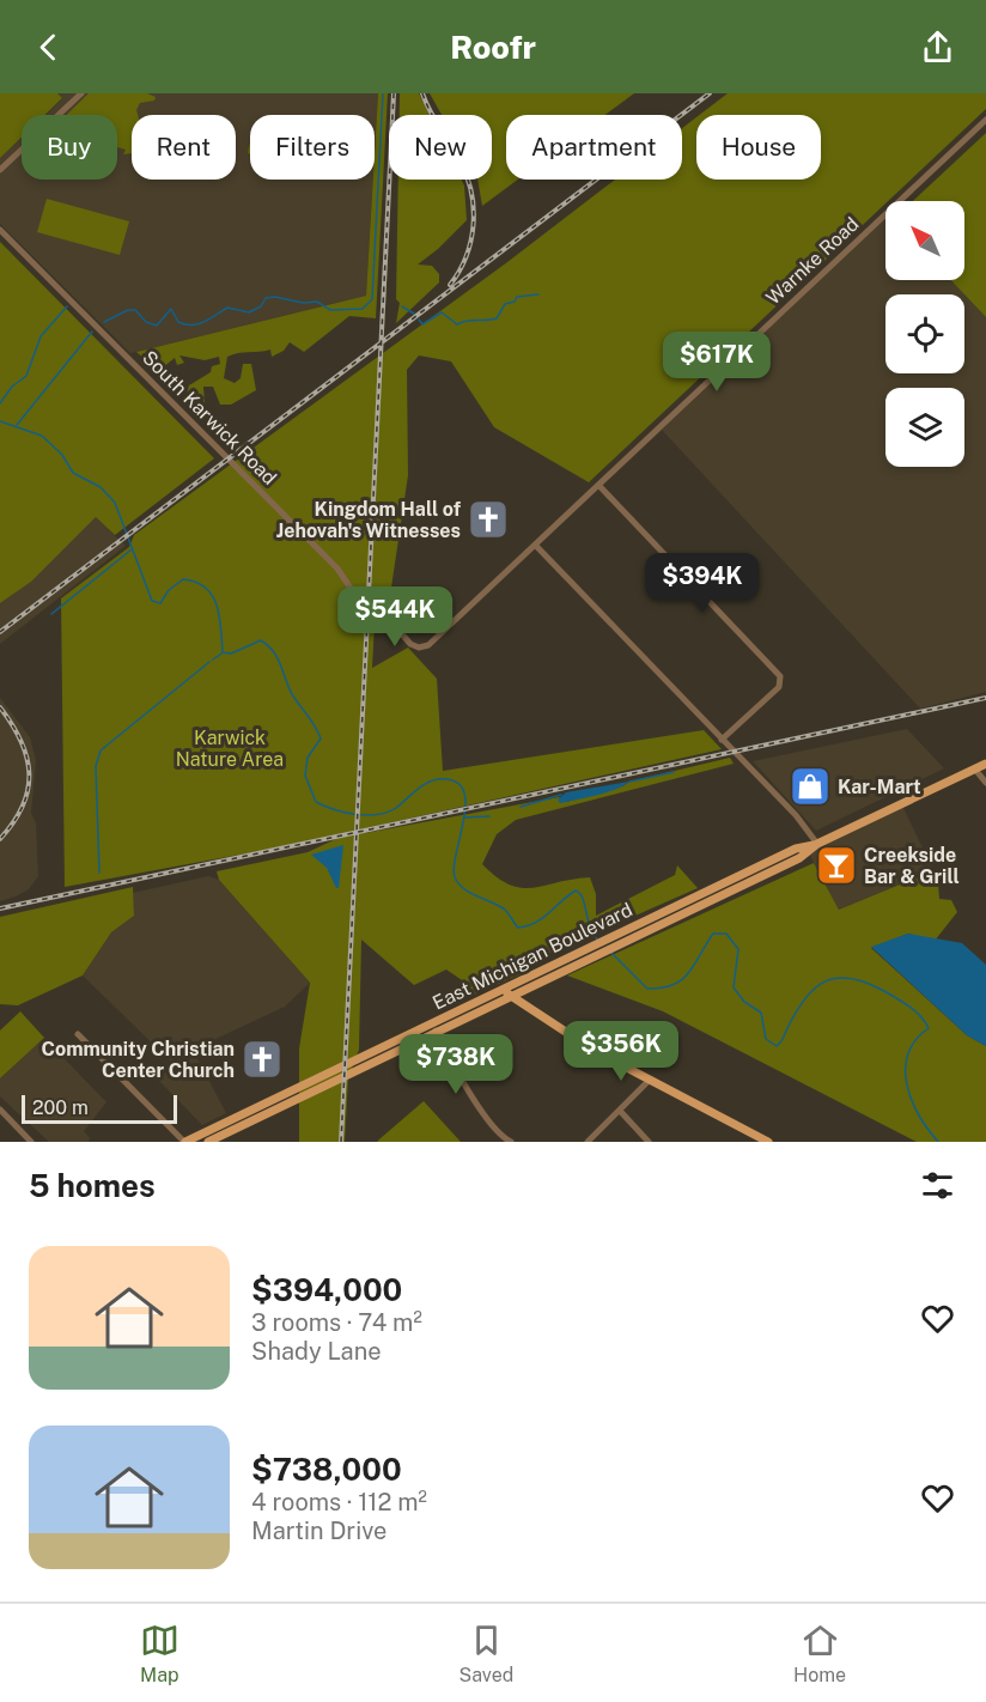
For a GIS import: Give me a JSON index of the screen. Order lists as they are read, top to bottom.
{
  "streets": {
    "main road": ["East Michigan Boulevard"],
    "street": ["Warnke Road", "South Karwick Road"]
  },
  "crossings": [
    ["Warnke Road", "South Karwick Road"]
  ],
  "parks": ["Karwick Nature Area"],
  "places": {
    "church": ["Kingdom Hall of Jehovah's Witnesses", "Community Christian Center Church"],
    "shop": ["Kar-Mart"],
    "bar": ["Creekside Bar & Grill"]
  },
  "scale_bar": "200 m",
  "north": "top left",
  "page": {
    "header": "Roofr",
    "chip": [
      "Buy",
      "Rent",
      "Filters",
      "New",
      "Apartment",
      "House"
    ],
    "price": [
      "$617K",
      "$394K",
      "$544K",
      "$356K",
      "$738K"
    ],
    "scale": "200 m",
    "heading": "5 homes",
    "list": [
      {
        "name": "$394,000",
        "note": "3 rooms · 74 m² · Shady Lane"
      },
      {
        "name": "$738,000",
        "note": "4 rooms · 112 m² · Martin Drive"
      }
    ],
    "tabs": ["Map", "Saved", "Home"]
  }
}
